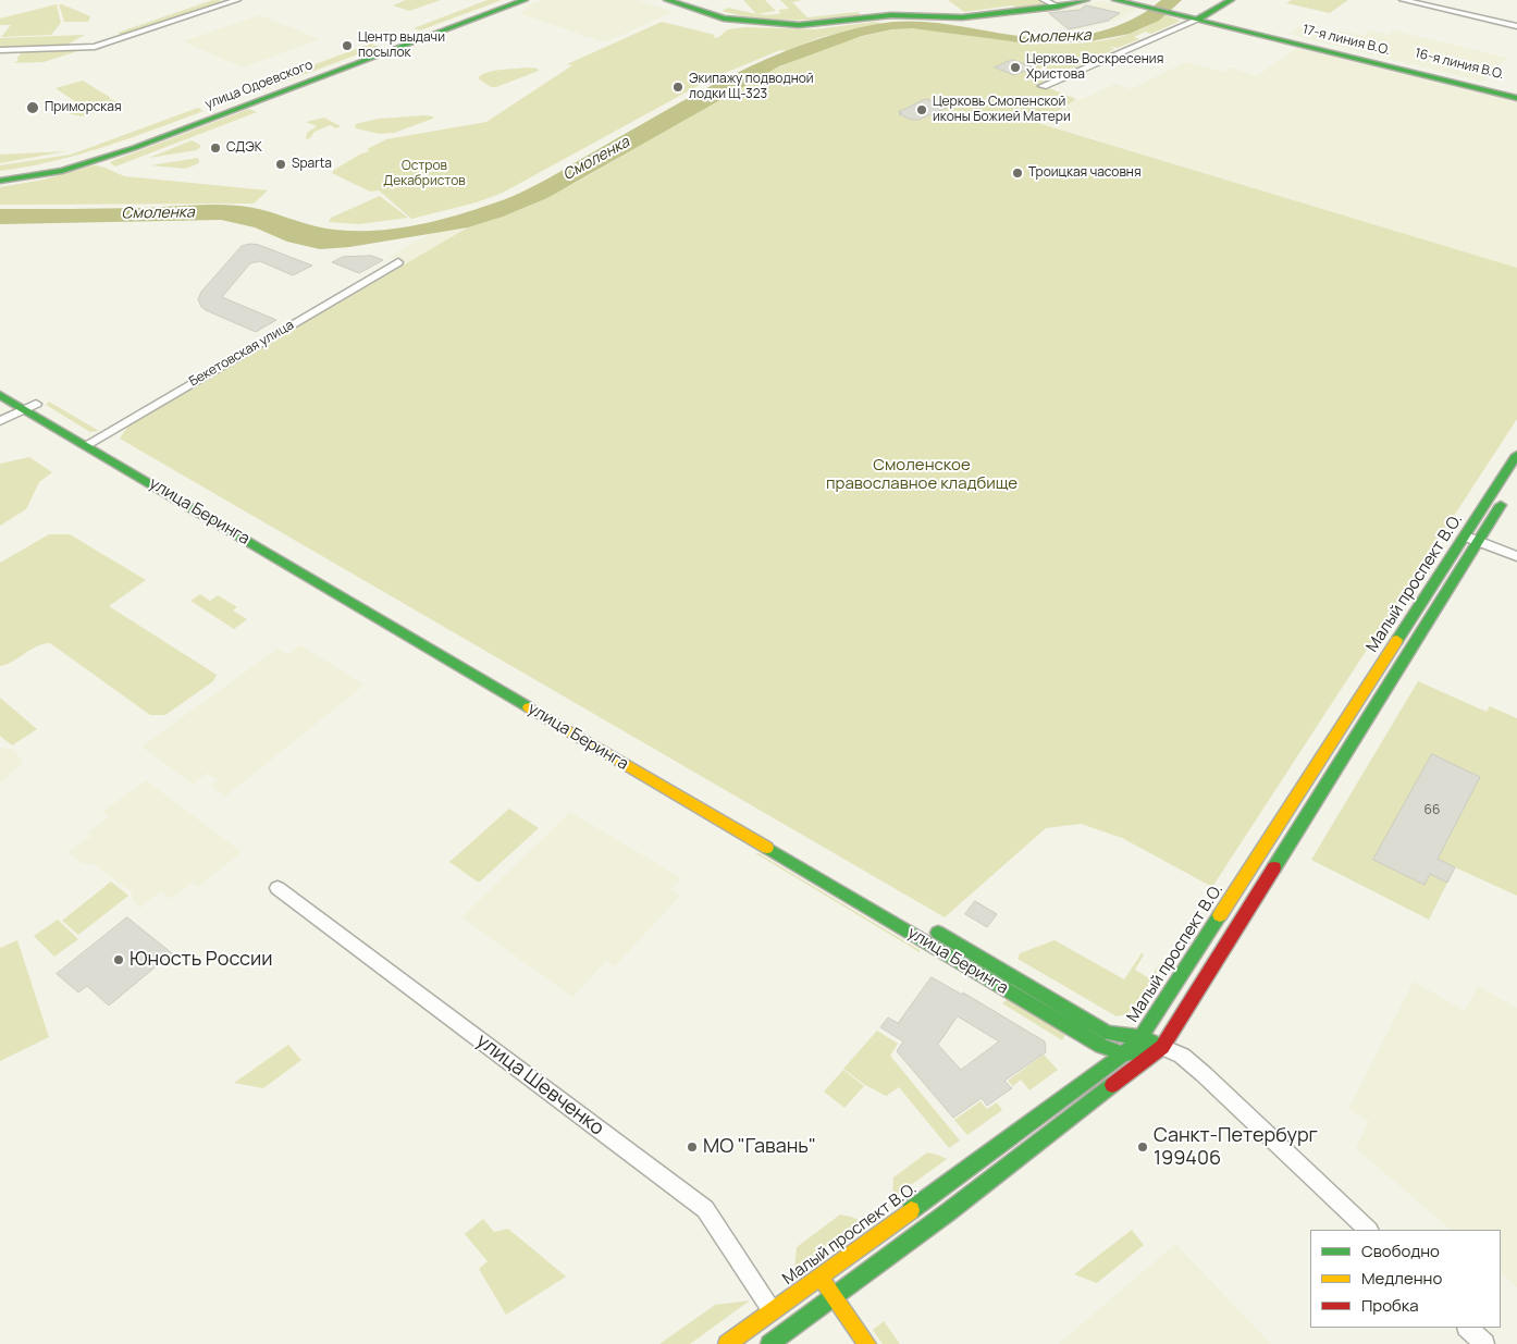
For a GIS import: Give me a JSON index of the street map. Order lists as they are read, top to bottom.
{
  "streets": {
    "street": [
      "16-я линия В.О.",
      "улица Одоевского",
      "Бекетовская улица",
      "улица Беринга",
      "Малый проспект В.О.",
      "улица Шевченко"
    ]
  },
  "crossings": [
    ["Бекетовская улица", "улица Беринга"],
    ["улица Беринга", "Малый проспект В.О."],
    ["Малый проспект В.О.", "улица Шевченко"]
  ],
  "water": ["Смоленка"],
  "parks": ["Остров Декабристов", "Смоленское православное кладбище"],
  "places": [
    "Центр выдачи посылок",
    "Церковь Воскресения Христова",
    "Экипажу подводной лодки Щ-323",
    "Приморская",
    "Церковь Смоленской иконы Божией Матери",
    "СДЭК",
    "Sparta",
    "Троицкая часовня",
    "Юность России",
    "МО \"Гавань\"",
    "Санкт-Петербург 199406"
  ],
  "house_numbers": ["66"],
  "legend": ["Свободно", "Медленно", "Пробка"]
}
